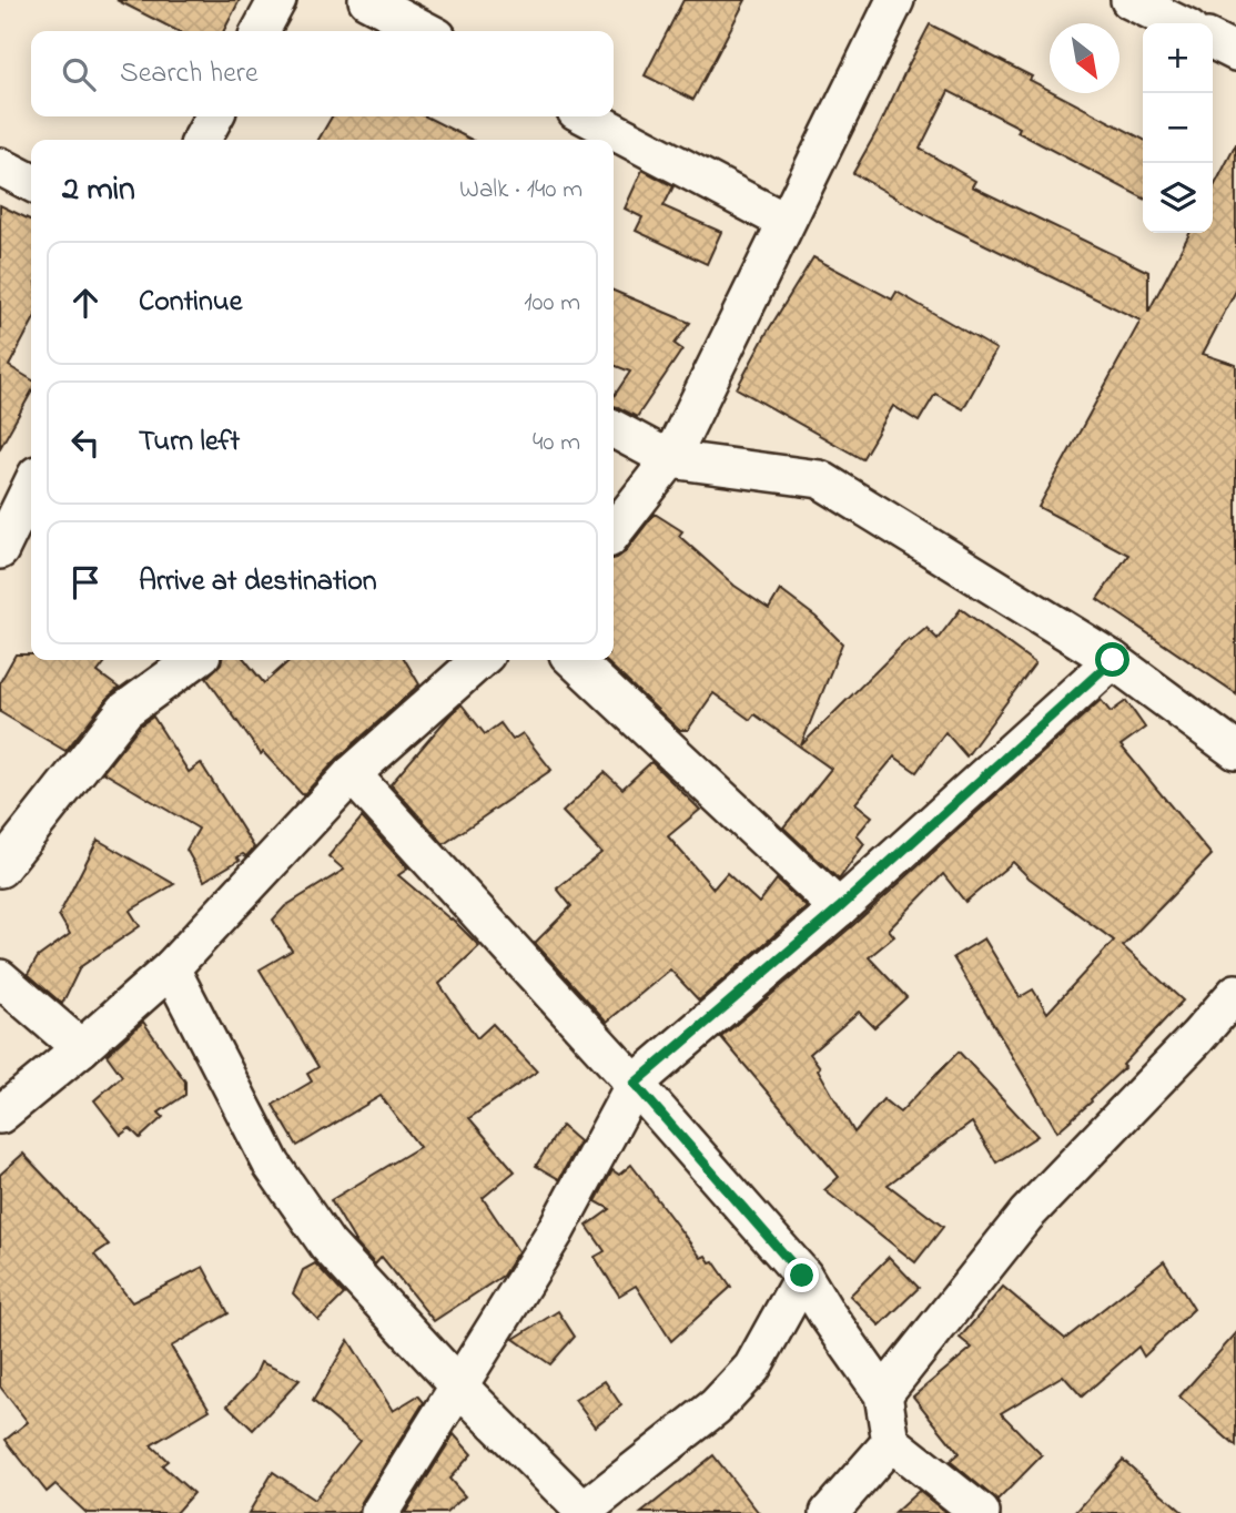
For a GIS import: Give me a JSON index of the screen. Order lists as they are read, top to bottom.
{
  "north": "bottom right",
  "page": {
    "map_buttons": ["+", "−"],
    "search": "Search here",
    "heading": ["2 min", "Walk · 140 m"],
    "list": [
      ["Continue", "100 m"],
      ["Turn left", "40 m"],
      "Arrive at destination"
    ]
  }
}
